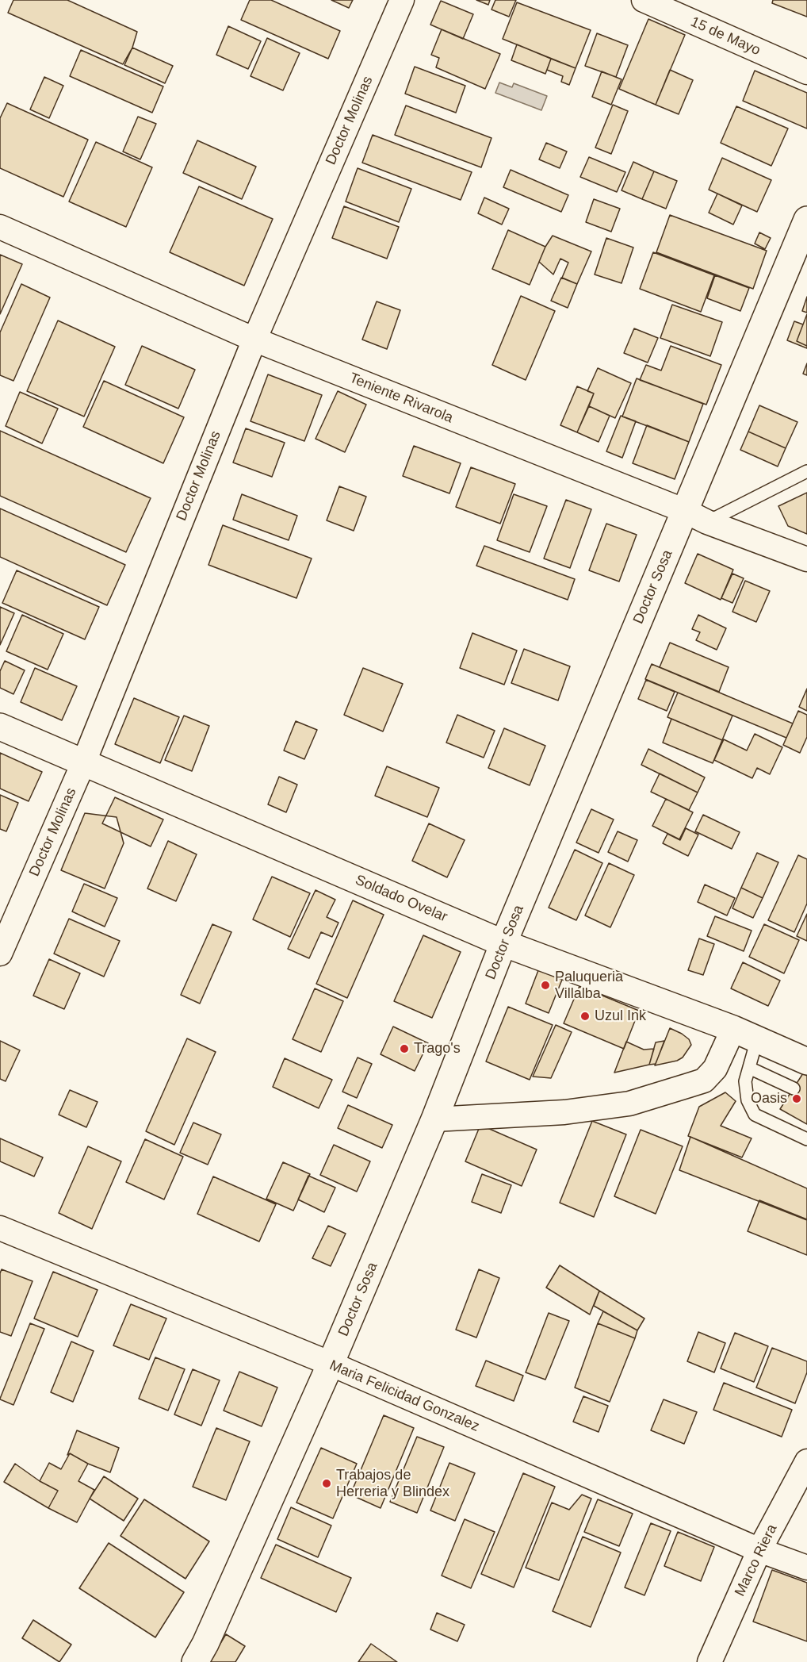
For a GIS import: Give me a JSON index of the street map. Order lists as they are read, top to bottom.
{
  "streets": {
    "street": [
      "15 de Mayo",
      "Doctor Molinas",
      "Teniente Rivarola",
      "Doctor Sosa",
      "Soldado Ovelar",
      "Maria Felicidad Gonzalez",
      "Marco Riera"
    ]
  },
  "crossings": [
    ["Doctor Molinas", "Teniente Rivarola"],
    ["Doctor Molinas", "Soldado Ovelar"],
    ["Teniente Rivarola", "Doctor Sosa"],
    ["Doctor Sosa", "Soldado Ovelar"],
    ["Doctor Sosa", "Maria Felicidad Gonzalez"],
    ["Maria Felicidad Gonzalez", "Marco Riera"]
  ],
  "places": [
    "Paluqueria Villalba",
    "Uzul Ink",
    "Trago's",
    "Oasis",
    "Trabajos de Herreria y Blindex"
  ]
}
